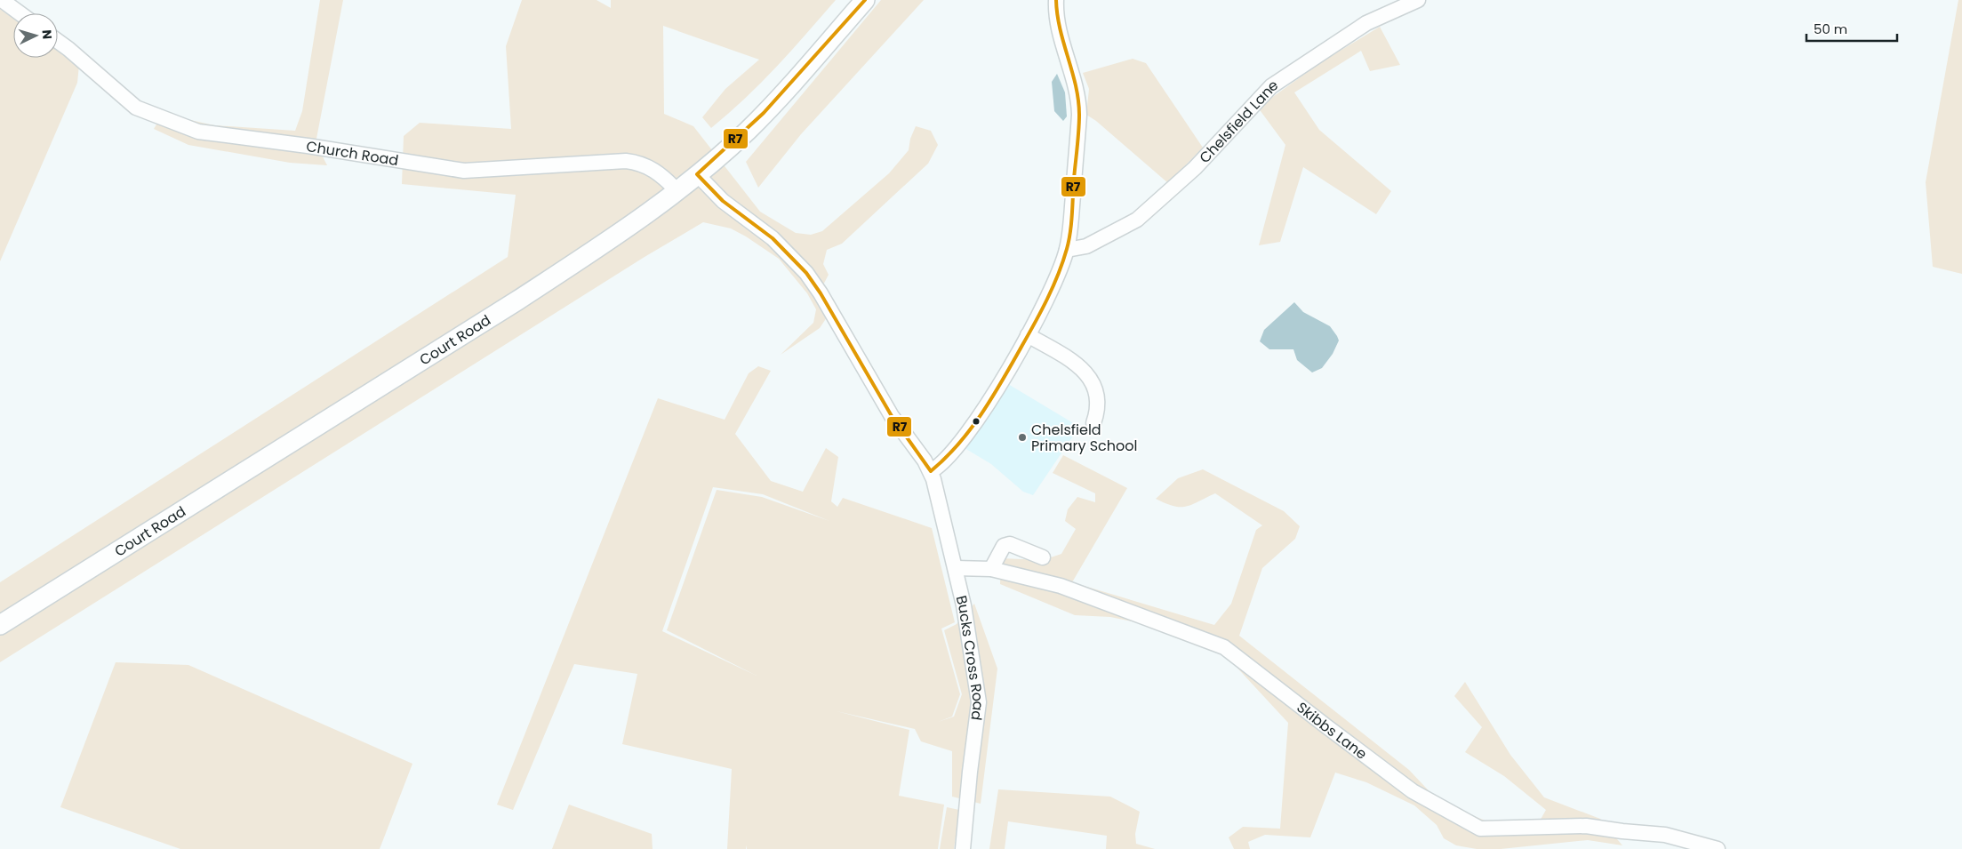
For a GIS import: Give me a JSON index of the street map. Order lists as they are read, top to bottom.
{
  "streets": {
    "main road": ["Court Road"],
    "street": [
      "Chelsfield Lane",
      "Church Road",
      "Bucks Cross Road",
      "Skibbs Lane"
    ]
  },
  "crossings": [
    ["Church Road", "Court Road"],
    ["Bucks Cross Road", "Skibbs Lane"]
  ],
  "places": ["Chelsfield Primary School"],
  "lines": ["transit line R7"],
  "scale_bar": "50 m",
  "north": "right"
}
